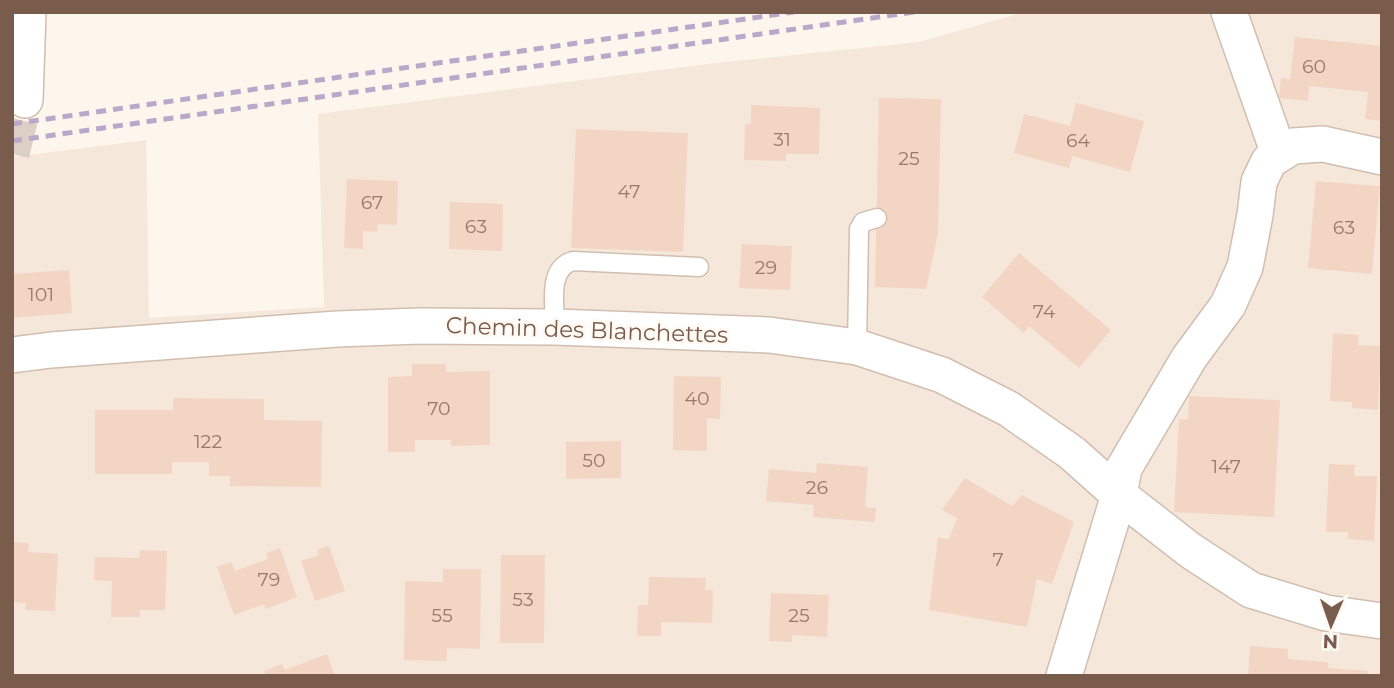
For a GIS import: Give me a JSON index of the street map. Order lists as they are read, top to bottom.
{
  "streets": {
    "street": ["Chemin des Blanchettes"]
  },
  "house_numbers": [
    "60",
    "31",
    "64",
    "25",
    "47",
    "67",
    "63",
    "63",
    "29",
    "101",
    "74",
    "40",
    "70",
    "122",
    "50",
    "147",
    "26",
    "7",
    "79",
    "53",
    "55",
    "25"
  ],
  "north": "bottom"
}
